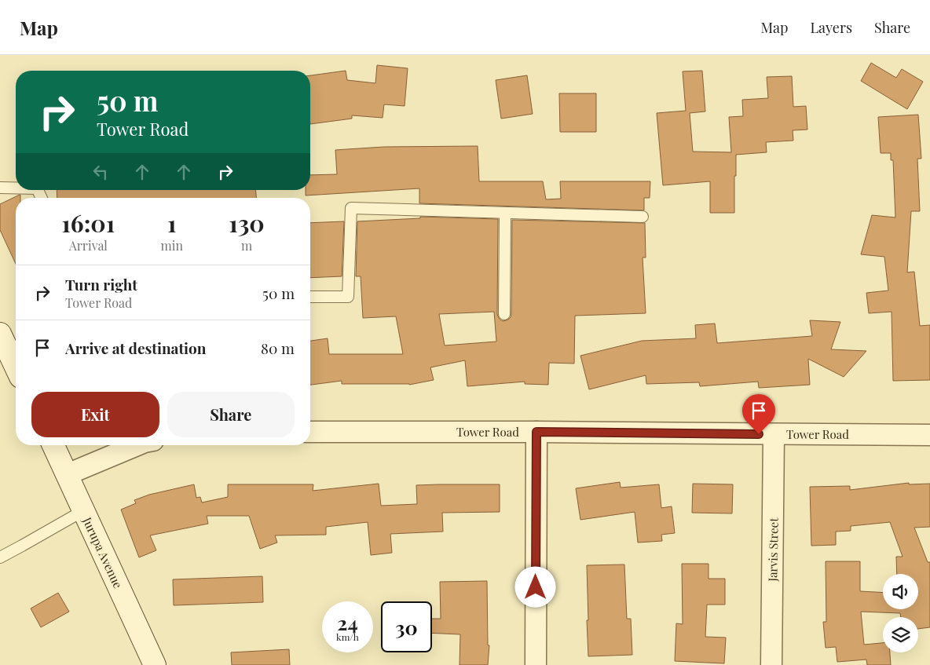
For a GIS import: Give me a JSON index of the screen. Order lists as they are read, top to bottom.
{
  "streets": {
    "main road": ["Jurupa Avenue"],
    "street": ["Tower Road", "Jarvis Street"]
  },
  "crossings": [
    ["Tower Road", "Jarvis Street"]
  ],
  "page": {
    "header": "Map",
    "nav": ["Map", "Layers", "Share"],
    "turn": ["50 m", "Tower Road"],
    "eta": [
      "16:01",
      "Arrival",
      "1",
      "min",
      "130",
      "m"
    ],
    "list": [
      {
        "name": "Turn right",
        "note": "Tower Road",
        "value": "50 m"
      },
      {
        "name": "Arrive at destination",
        "value": "80 m"
      }
    ],
    "buttons": ["Exit", "Share"],
    "speed": "24 km/h",
    "limit": "30"
  }
}
